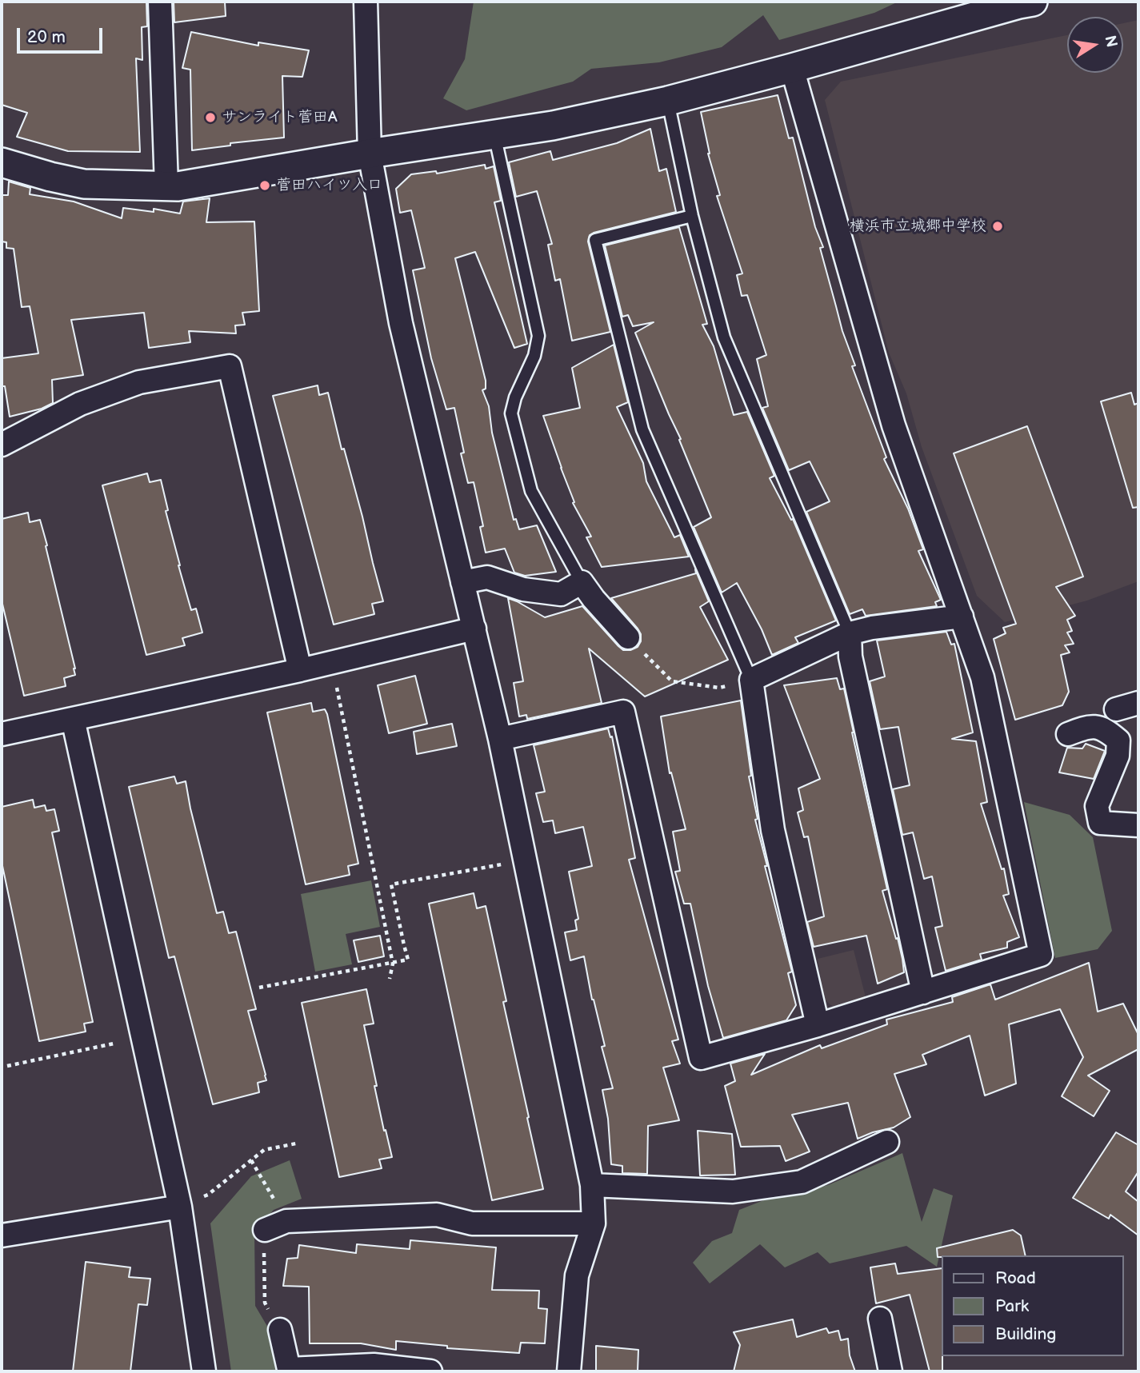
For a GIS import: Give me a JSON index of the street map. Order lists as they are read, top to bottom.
{
  "places": ["サンライト菅田A", "菅田ハイツ入口", "横浜市立城郷中学校"],
  "legend": ["Road", "Park", "Building"],
  "scale_bar": "20 m",
  "north": "right"
}
